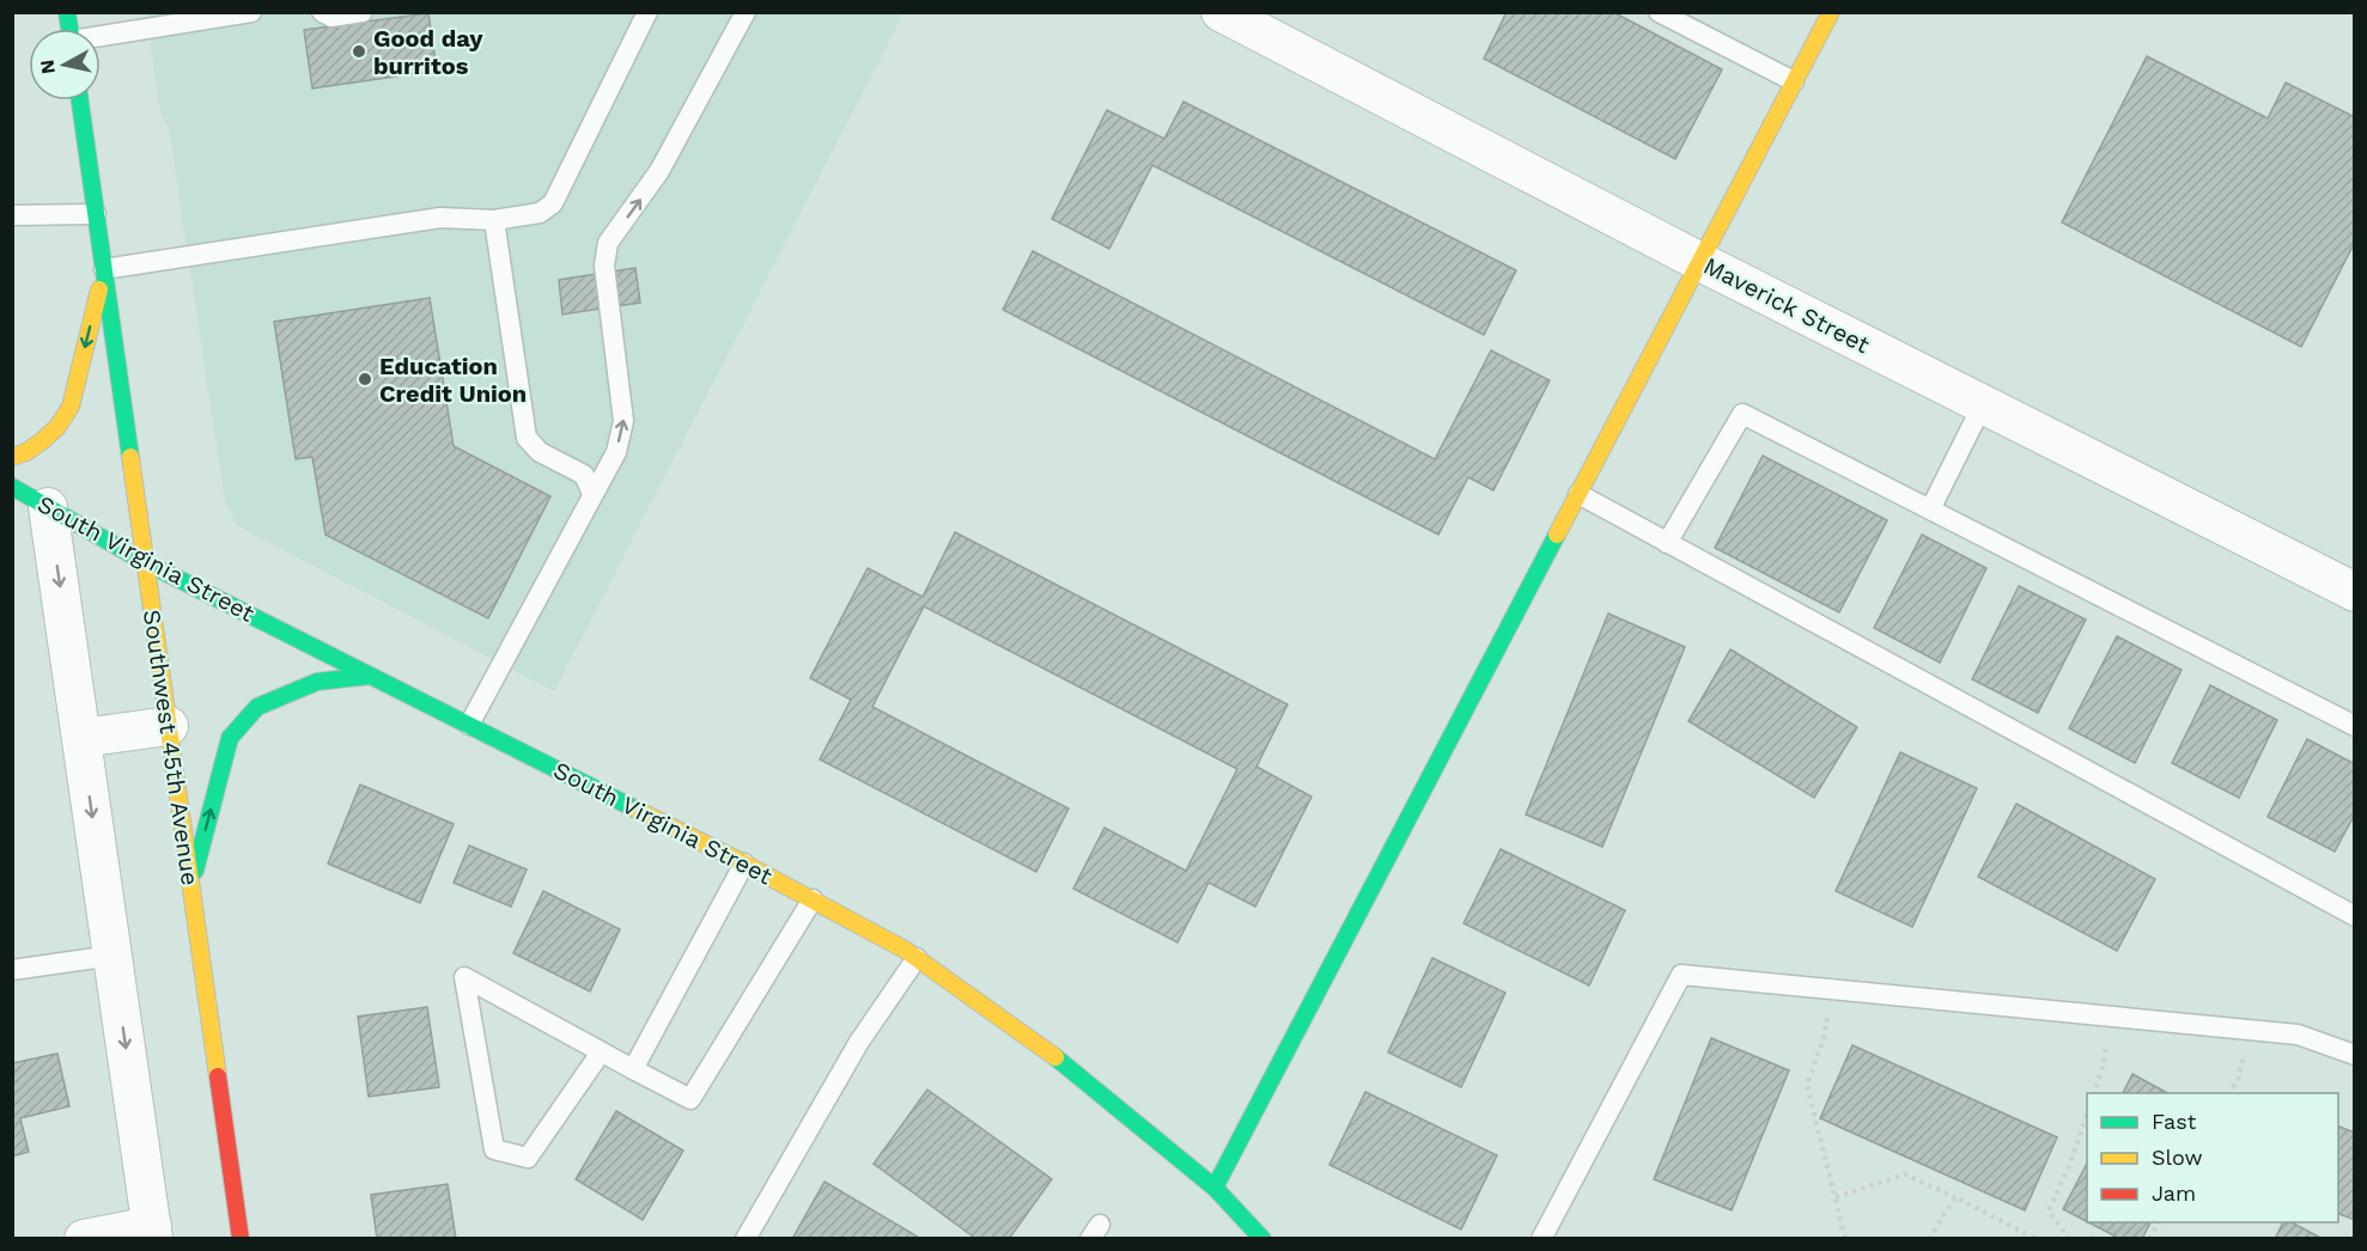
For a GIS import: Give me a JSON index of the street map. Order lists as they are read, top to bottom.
{
  "streets": {
    "street": ["Maverick Street", "South Virginia Street", "Southwest 45th Avenue"]
  },
  "crossings": [
    ["South Virginia Street", "Southwest 45th Avenue"]
  ],
  "places": ["Good day burritos", "Education Credit Union"],
  "legend": ["Fast", "Slow", "Jam"],
  "north": "left"
}
